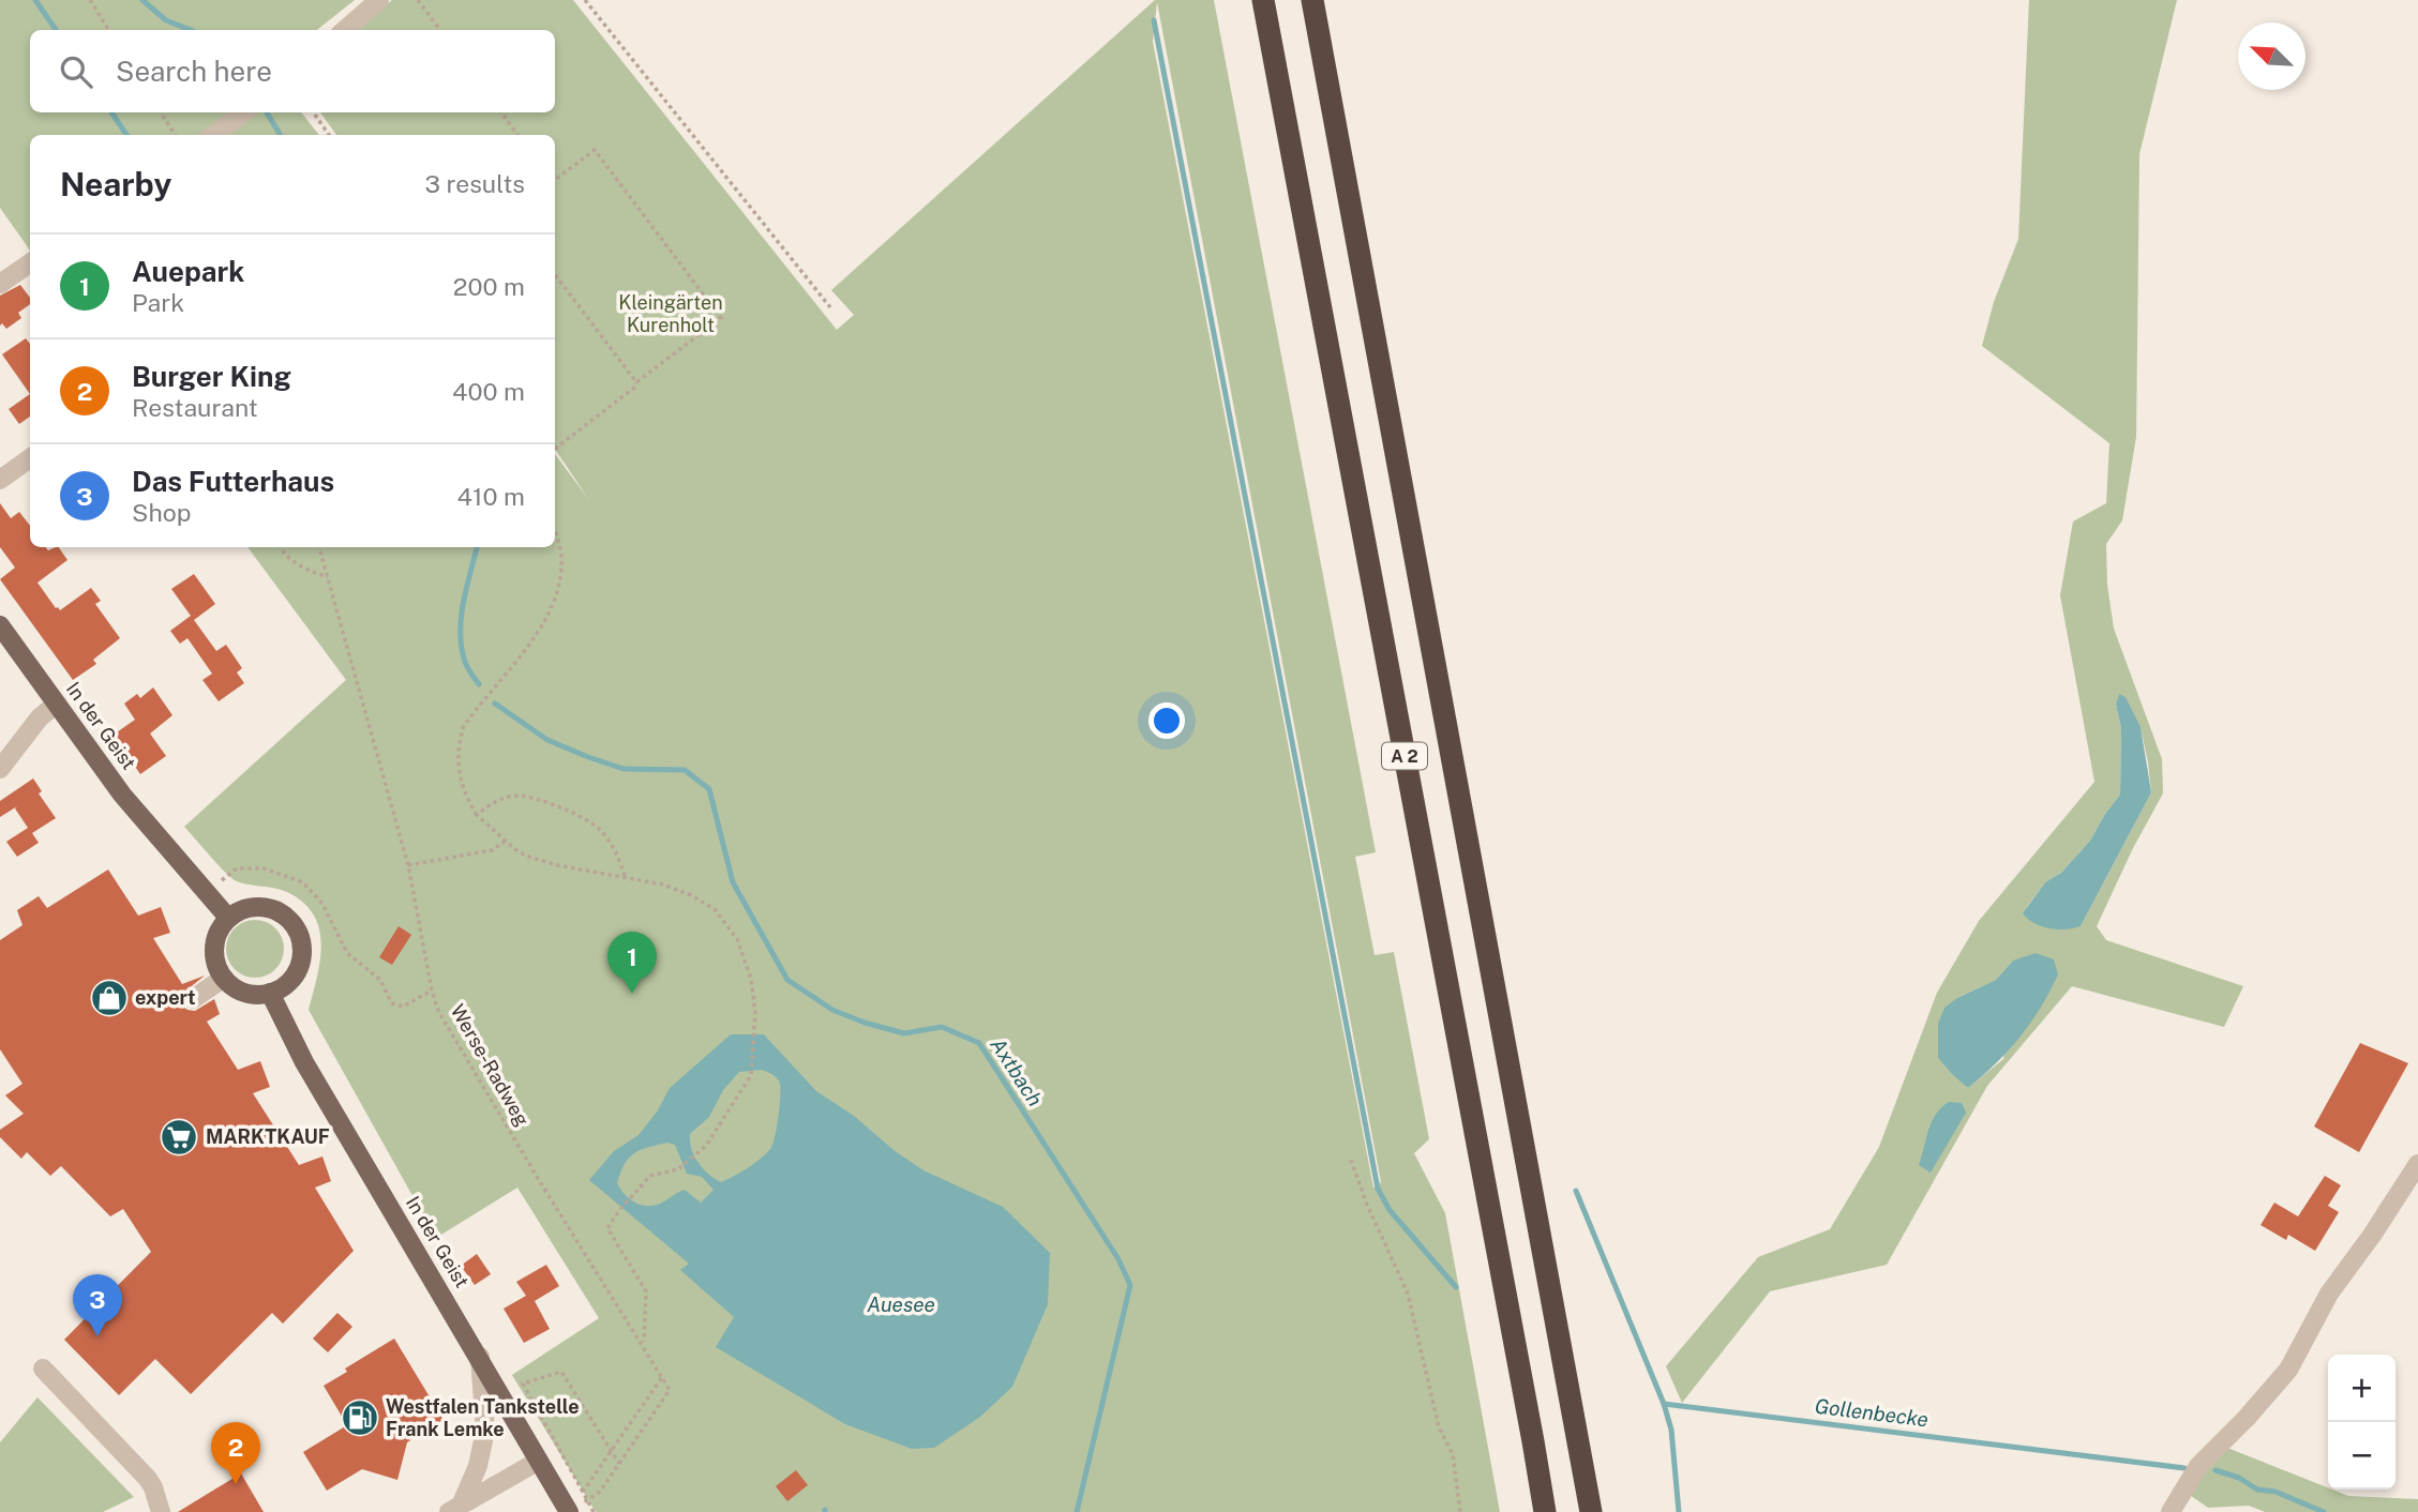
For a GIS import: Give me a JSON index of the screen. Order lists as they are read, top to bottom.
{
  "streets": {
    "highway": ["A 2"],
    "main road": ["In der Geist"],
    "path": ["Werse-Radweg"]
  },
  "water": ["Axtbach", "Auesee", "Gollenbecke"],
  "parks": ["Kleingärten Kurenholt"],
  "places": {
    "shop": ["expert"],
    "supermarket": ["MARKTKAUF"],
    "fuel station": ["Westfalen Tankstelle Frank Lemke"]
  },
  "north": "top left",
  "page": {
    "search": "Search here",
    "heading": ["Nearby", "3 results"],
    "list": [
      {
        "mark": "1",
        "name": "Auepark",
        "note": "Park",
        "value": "200 m"
      },
      {
        "mark": "2",
        "name": "Burger King",
        "note": "Restaurant",
        "value": "400 m"
      },
      {
        "mark": "3",
        "name": "Das Futterhaus",
        "note": "Shop",
        "value": "410 m"
      }
    ],
    "pins": ["1", "3", "2"],
    "map_buttons": ["+", "−"]
  }
}
